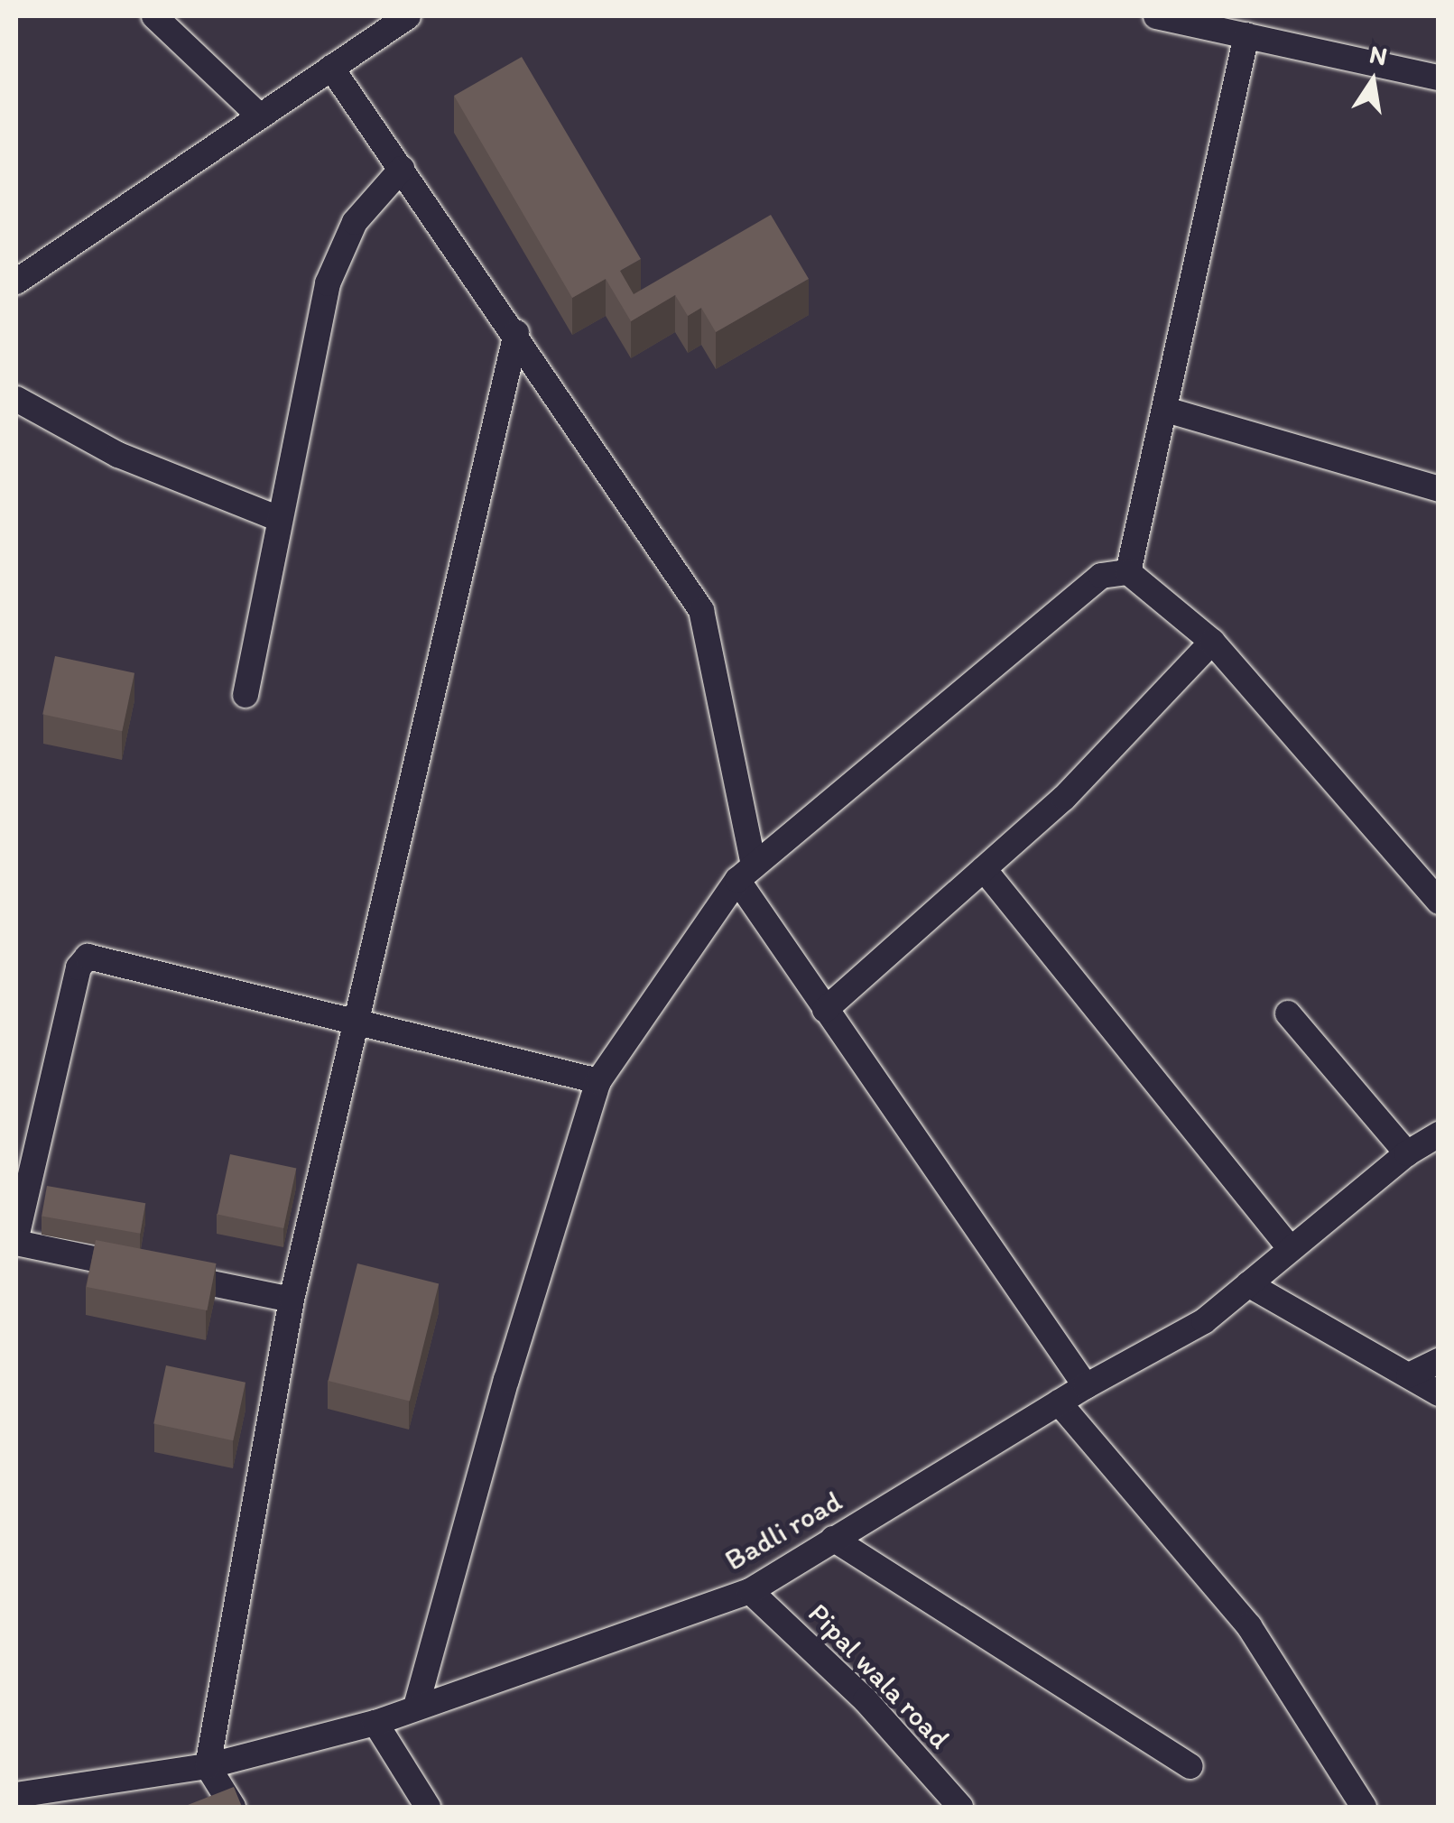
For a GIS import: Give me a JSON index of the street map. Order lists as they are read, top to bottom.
{
  "streets": {
    "street": ["Badli road", "Pipal wala road"]
  },
  "crossings": [
    ["Badli road", "Pipal wala road"]
  ],
  "north": "top"
}
